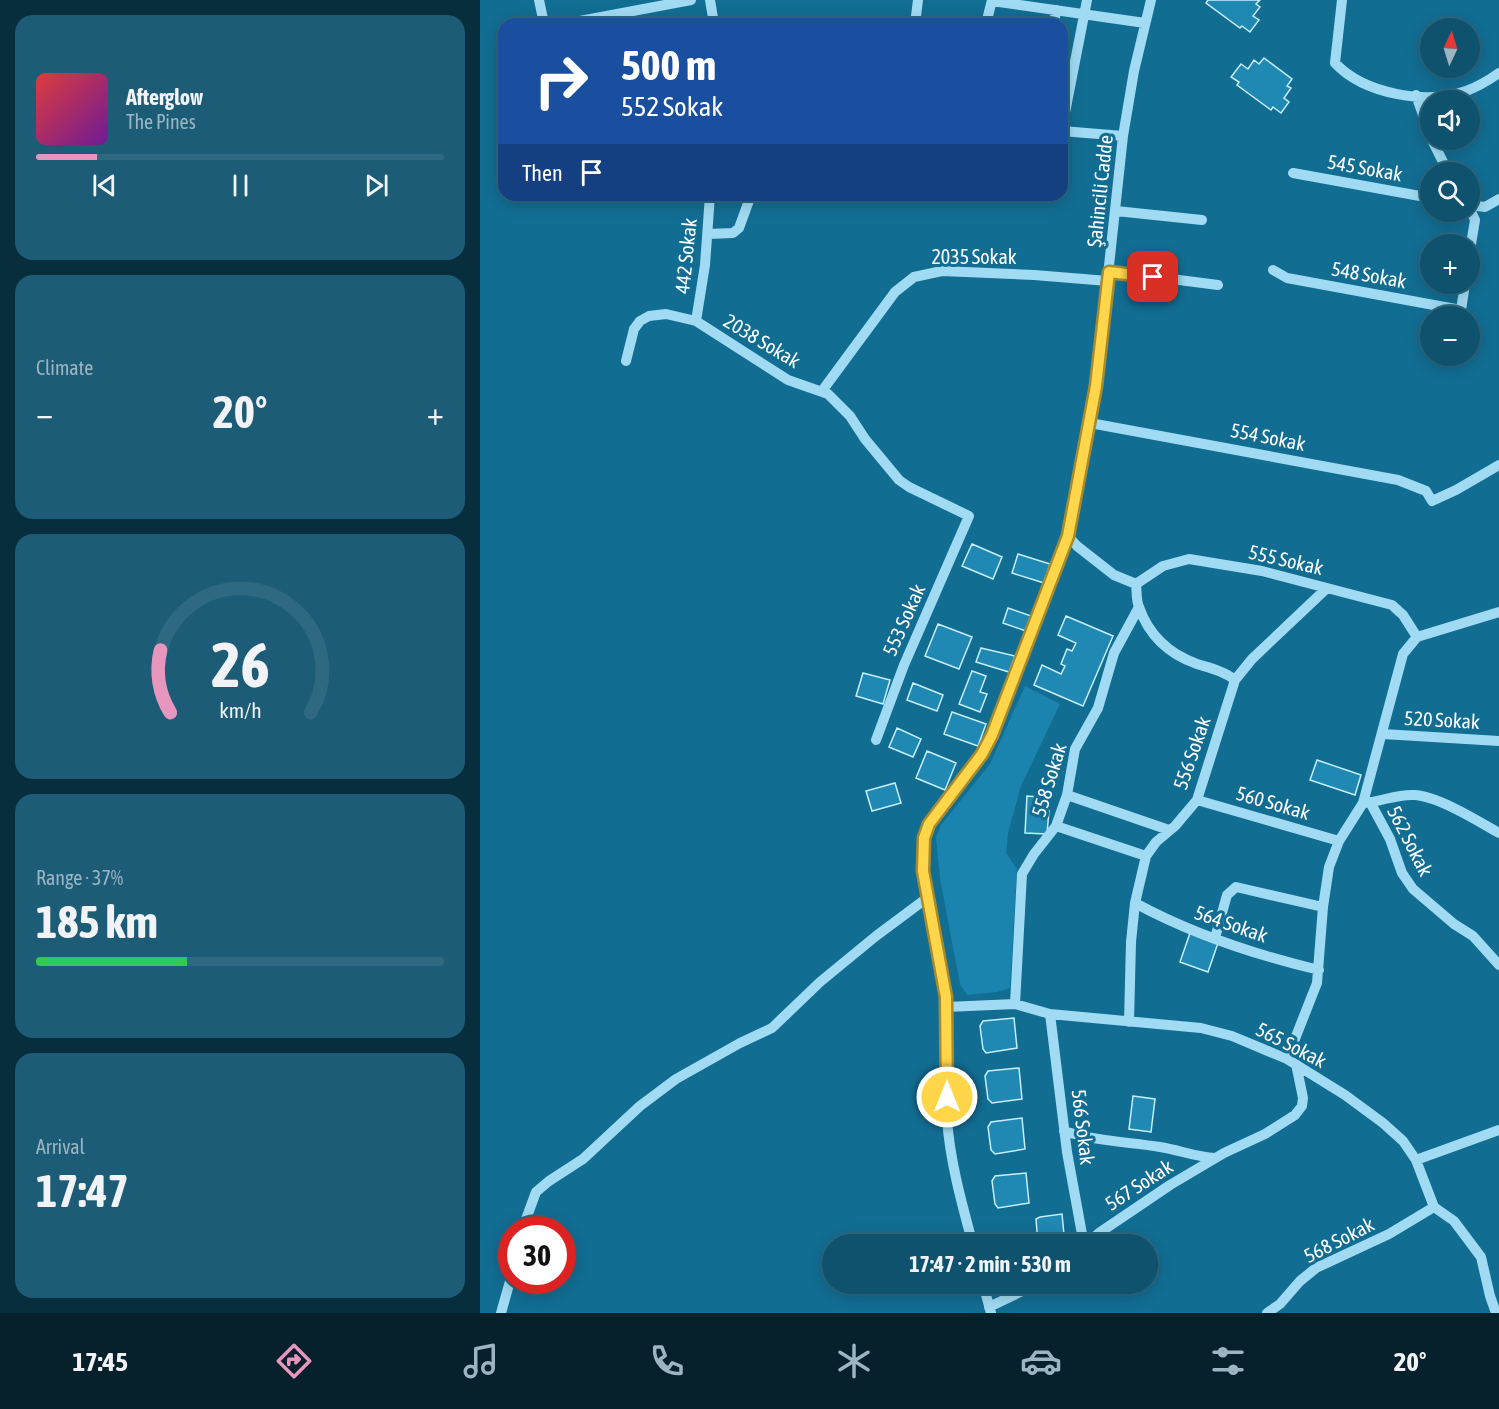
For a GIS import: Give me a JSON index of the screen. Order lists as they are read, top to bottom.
{
  "streets": {
    "street": [
      "545 Sokak",
      "Şahincili Cadde",
      "442 Sokak",
      "2035 Sokak",
      "548 Sokak",
      "2038 Sokak",
      "554 Sokak",
      "555 Sokak",
      "553 Sokak",
      "520 Sokak",
      "556 Sokak",
      "558 Sokak",
      "560 Sokak",
      "562 Sokak",
      "564 Sokak",
      "565 Sokak",
      "566 Sokak",
      "567 Sokak",
      "568 Sokak"
    ]
  },
  "crossings": [
    ["Şahincili Cadde", "2035 Sokak"],
    ["Şahincili Cadde", "554 Sokak"],
    ["Şahincili Cadde", "565 Sokak"],
    ["442 Sokak", "2038 Sokak"],
    ["2035 Sokak", "2038 Sokak"],
    ["2038 Sokak", "553 Sokak"],
    ["555 Sokak", "556 Sokak"],
    ["556 Sokak", "560 Sokak"],
    ["556 Sokak", "564 Sokak"],
    ["556 Sokak", "565 Sokak"],
    ["558 Sokak", "565 Sokak"],
    ["565 Sokak", "566 Sokak"],
    ["565 Sokak", "567 Sokak"],
    ["565 Sokak", "568 Sokak"],
    ["566 Sokak", "567 Sokak"]
  ],
  "north": "top",
  "page": {
    "map_buttons": ["+", "−"],
    "turn": ["500 m", "552 Sokak"],
    "song": ["Afterglow", "The Pines"],
    "then": "Then",
    "tile": [
      "Climate",
      ["Range · 37%", "185 km"],
      ["Arrival", "17:47"]
    ],
    "heat": ["−", "20°", "+"],
    "limit": "30",
    "trip": "17:47 · 2 min · 530 m",
    "tabs": ["17:45", "20°"],
    "gauge": ["26", "km/h"]
  }
}
